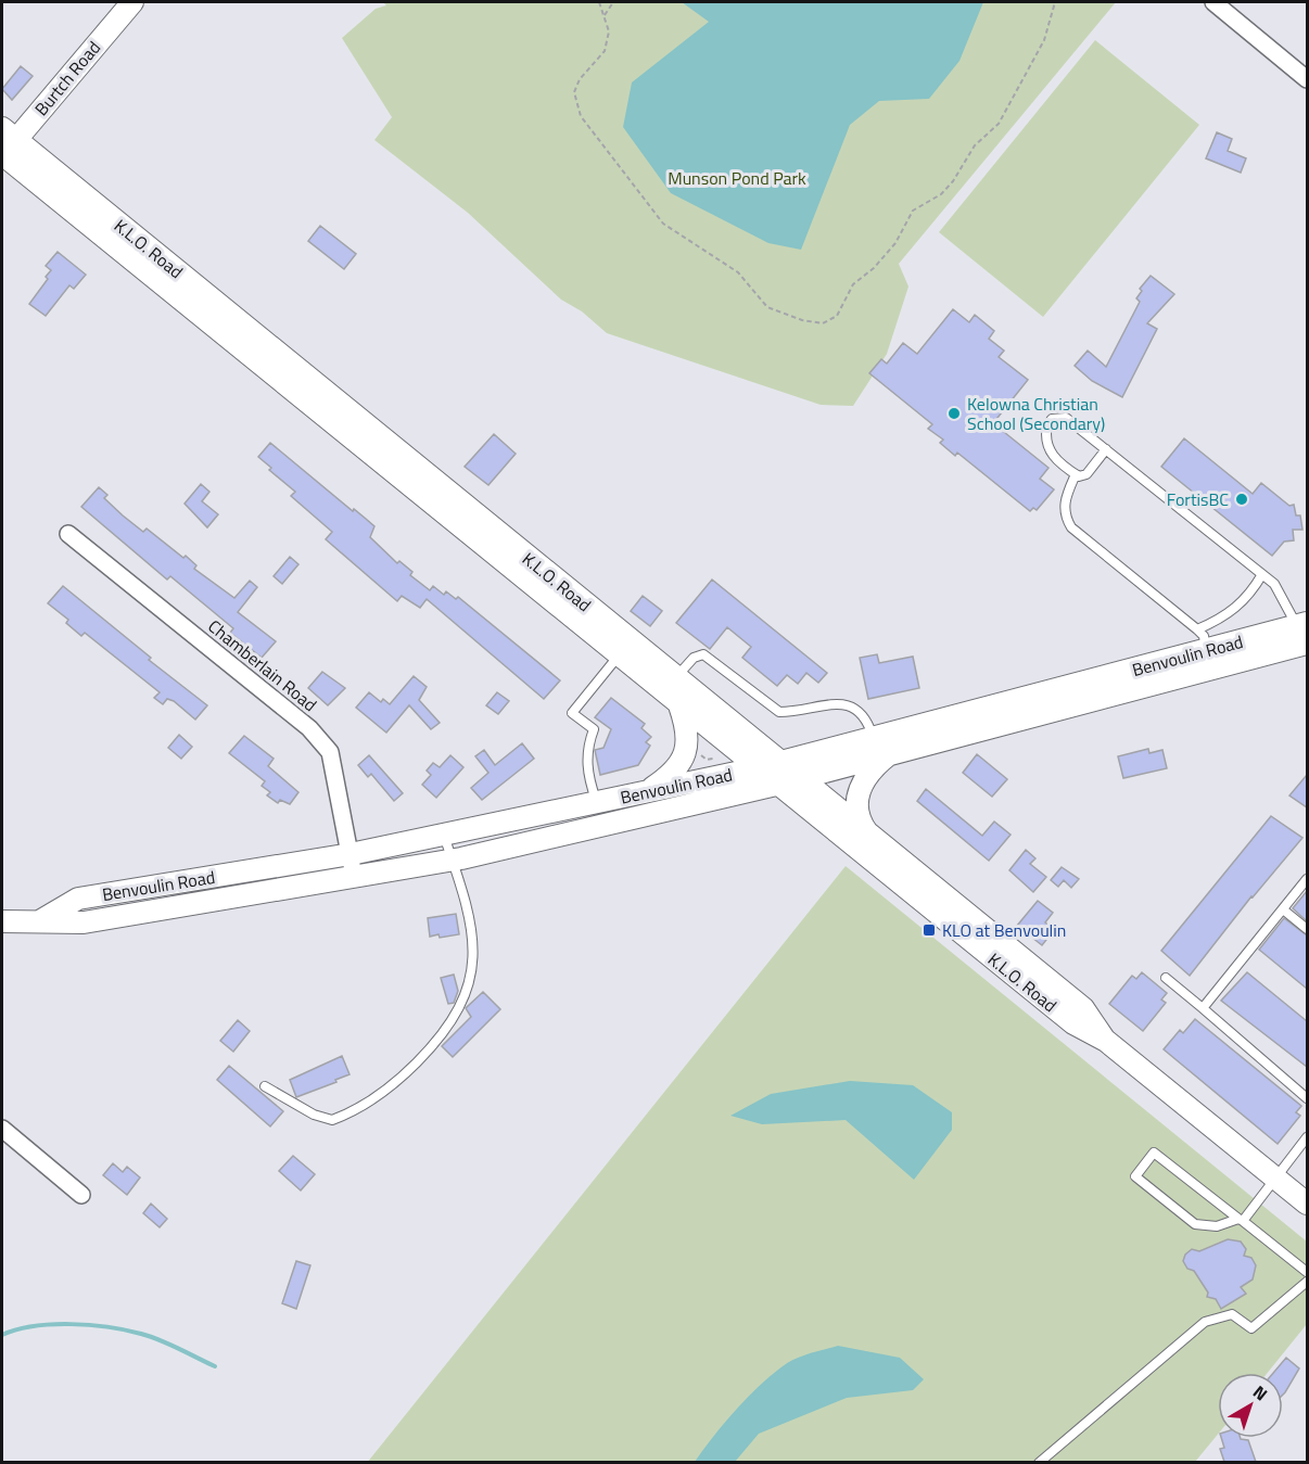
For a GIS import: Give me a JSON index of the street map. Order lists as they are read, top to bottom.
{
  "streets": {
    "main road": ["Burtch Road", "K.L.O. Road", "Benvoulin Road"],
    "street": ["Chamberlain Road"]
  },
  "crossings": [
    ["Burtch Road", "K.L.O. Road"],
    ["K.L.O. Road", "Benvoulin Road"],
    ["Benvoulin Road", "Chamberlain Road"]
  ],
  "parks": ["Munson Pond Park"],
  "places": {
    "other": ["Kelowna Christian School (Secondary)", "FortisBC"],
    "transit": ["KLO at Benvoulin"]
  },
  "north": "top right"
}
